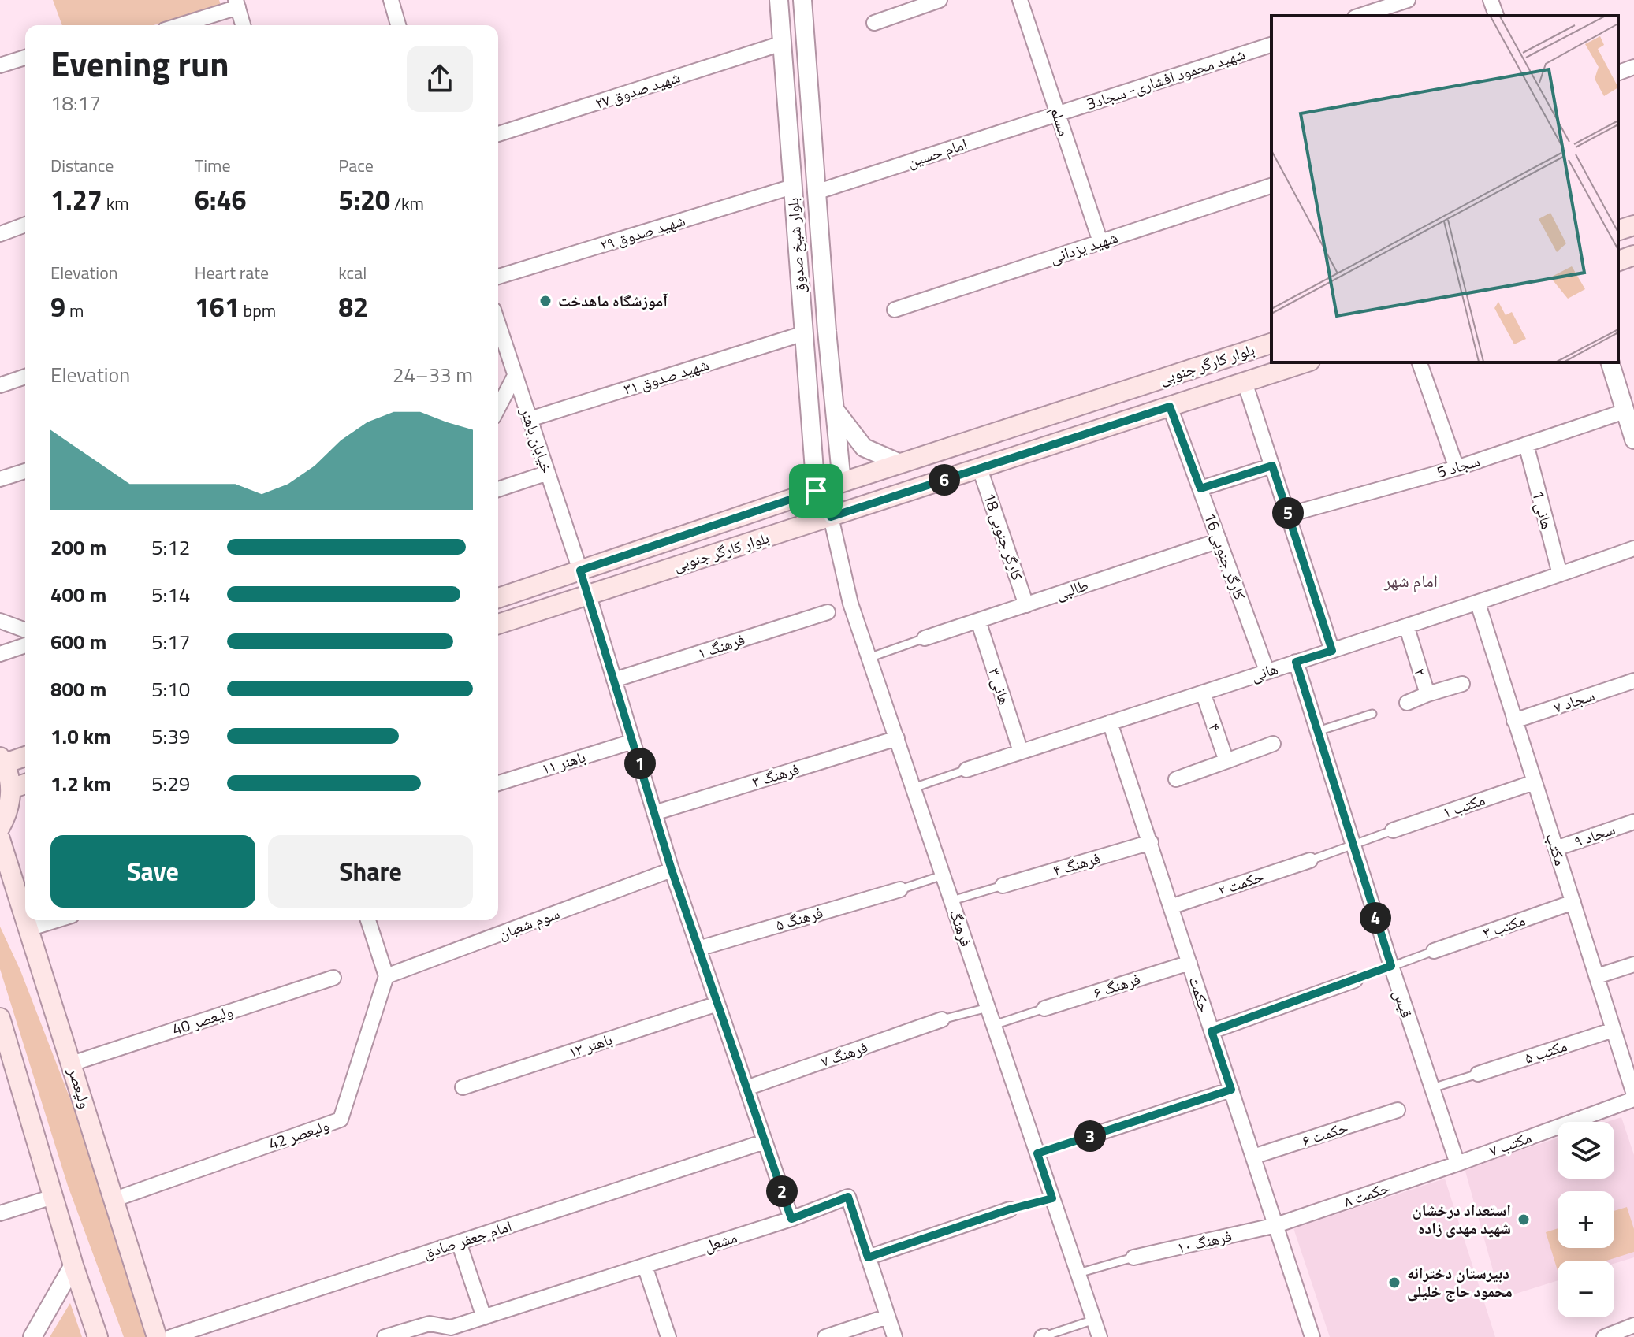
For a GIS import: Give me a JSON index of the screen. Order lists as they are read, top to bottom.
{
  "streets": {
    "main road": ["بلوار کارگر جنوبی", "ولیعصر"],
    "street": [
      "شهید محمود افشاری- سجاد3",
      "شهید صدوق ۲۷",
      "مسلم",
      "امام حسین",
      "شهید صدوق ۲۹",
      "بلوار شیخ صدوق",
      "شهید یزدانی",
      "شهید صدوق ۳۱",
      "خیابان باهنر",
      "سجاد 5",
      "هانی 1",
      "کارگر جنوبی 18",
      "کارگر جنوبی 16",
      "طالبی",
      "فرهنگ ۱",
      "هانی",
      "۲",
      "هانی ۳",
      "سجاد ۷",
      "۴",
      "باهنر ۱۱",
      "فرهنگ ۳",
      "مکتب ۱",
      "سجاد ۹",
      "مکتب",
      "فرهنگ ۴",
      "حکمت ۲",
      "فرهنگ ۵",
      "سوم شعبان",
      "مکتب ۳",
      "فرهنگ",
      "فرهنگ ۶",
      "حکمت",
      "قیس",
      "ولیعصر 40",
      "باهنر ۱۳",
      "مکتب ۵",
      "فرهنگ ۷",
      "حکمت ۶",
      "ولیعصر 42",
      "مکتب ۷",
      "حکمت ۸",
      "امام جعفر صادق",
      "مشعل",
      "فرهنگ ۱۰"
    ]
  },
  "crossings": [
    ["شهید محمود افشاری- سجاد3", "مسلم"],
    ["شهید محمود افشاری- سجاد3", "امام حسین"],
    ["شهید صدوق ۲۷", "بلوار شیخ صدوق"],
    ["مسلم", "امام حسین"],
    ["مسلم", "شهید یزدانی"],
    ["امام حسین", "بلوار شیخ صدوق"],
    ["شهید صدوق ۲۹", "بلوار شیخ صدوق"],
    ["بلوار شیخ صدوق", "بلوار کارگر جنوبی"],
    ["بلوار شیخ صدوق", "شهید صدوق ۳۱"],
    ["بلوار کارگر جنوبی", "خیابان باهنر"],
    ["بلوار کارگر جنوبی", "کارگر جنوبی 18"],
    ["بلوار کارگر جنوبی", "کارگر جنوبی 16"],
    ["بلوار کارگر جنوبی", "فرهنگ"],
    ["شهید صدوق ۳۱", "خیابان باهنر"],
    ["سجاد 5", "هانی 1"],
    ["هانی 1", "هانی"],
    ["کارگر جنوبی 18", "طالبی"],
    ["کارگر جنوبی 16", "طالبی"],
    ["کارگر جنوبی 16", "هانی"],
    ["طالبی", "هانی ۳"],
    ["هانی", "۲"],
    ["هانی", "هانی ۳"],
    ["هانی", "۴"],
    ["هانی", "مکتب"],
    ["هانی", "حکمت"],
    ["هانی", "قیس"],
    ["سجاد ۷", "مکتب"],
    ["فرهنگ ۳", "فرهنگ"],
    ["مکتب ۱", "مکتب"],
    ["سجاد ۹", "مکتب"],
    ["مکتب", "مکتب ۳"],
    ["مکتب", "مکتب ۵"],
    ["مکتب", "مکتب ۷"],
    ["فرهنگ ۴", "حکمت"],
    ["حکمت ۲", "حکمت"],
    ["سوم شعبان", "ولیعصر 42"],
    ["فرهنگ ۶", "حکمت"],
    ["حکمت", "حکمت ۶"],
    ["حکمت", "حکمت ۸"],
    ["حکمت", "فرهنگ ۱۰"],
    ["قیس", "مکتب ۷"],
    ["قیس", "حکمت ۸"],
    ["ولیعصر 40", "ولیعصر"],
    ["ولیعصر", "ولیعصر 42"],
    ["مکتب ۷", "حکمت ۸"],
    ["حکمت ۸", "فرهنگ ۱۰"]
  ],
  "districts": ["امام شهر"],
  "places": ["آموزشگاه ماهدخت", "استعداد درخشان شهید مهدی زاده", "دبيرستان دخترانه محمود حاج خلیلی"],
  "page": {
    "heading": ["Evening run", "18:17"],
    "stats": [
      ["Distance", "1.27 km"],
      ["Time", "6:46"],
      ["Pace", "5:20 /km"],
      ["Elevation", "9 m"],
      ["Heart rate", "161 bpm"],
      ["kcal", "82"]
    ],
    "chart": ["Elevation", "24–33 m"],
    "pins": [
      "6",
      "5",
      "1",
      "4",
      "3",
      "2"
    ],
    "list": [
      {
        "name": "200 m",
        "note": "5:12"
      },
      {
        "name": "400 m",
        "note": "5:14"
      },
      {
        "name": "600 m",
        "note": "5:17"
      },
      {
        "name": "800 m",
        "note": "5:10"
      },
      {
        "name": "1.0 km",
        "note": "5:39"
      },
      {
        "name": "1.2 km",
        "note": "5:29"
      }
    ],
    "buttons": ["Save", "Share"],
    "map_buttons": ["+", "−"]
  }
}
